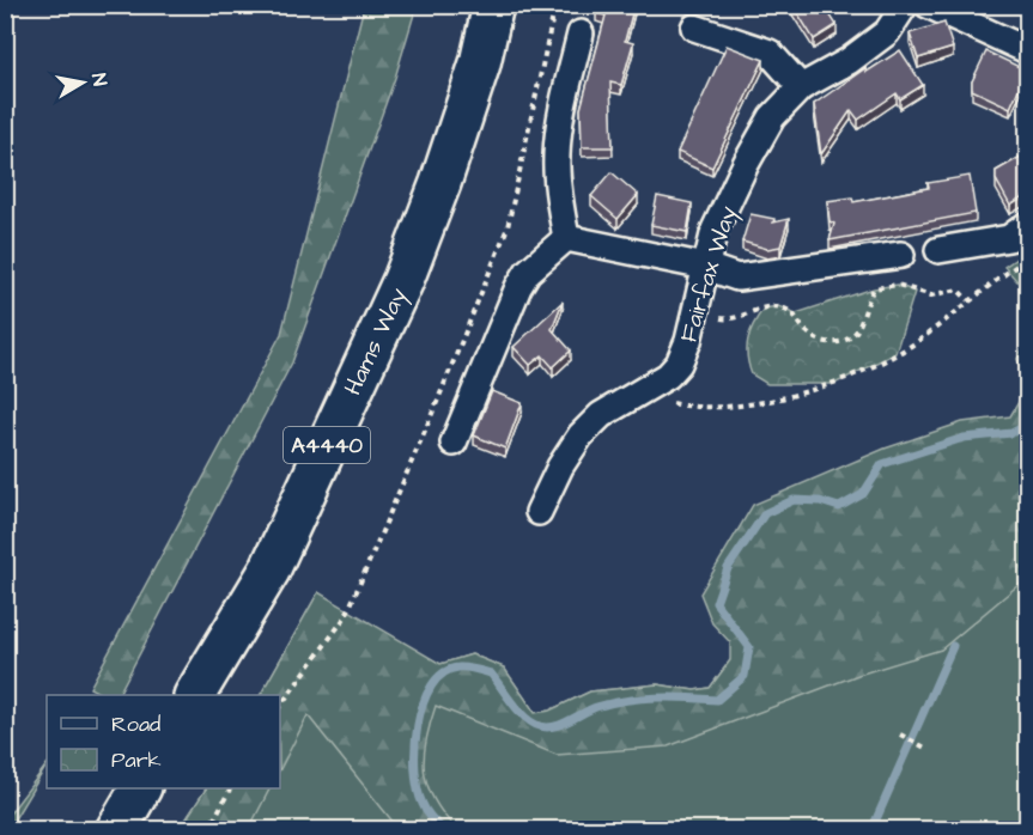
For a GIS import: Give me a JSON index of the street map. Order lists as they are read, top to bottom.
{
  "streets": {
    "highway": ["Hams Way", "A4440"],
    "street": ["Fairfax Way"]
  },
  "legend": ["Road", "Park"],
  "north": "right"
}
